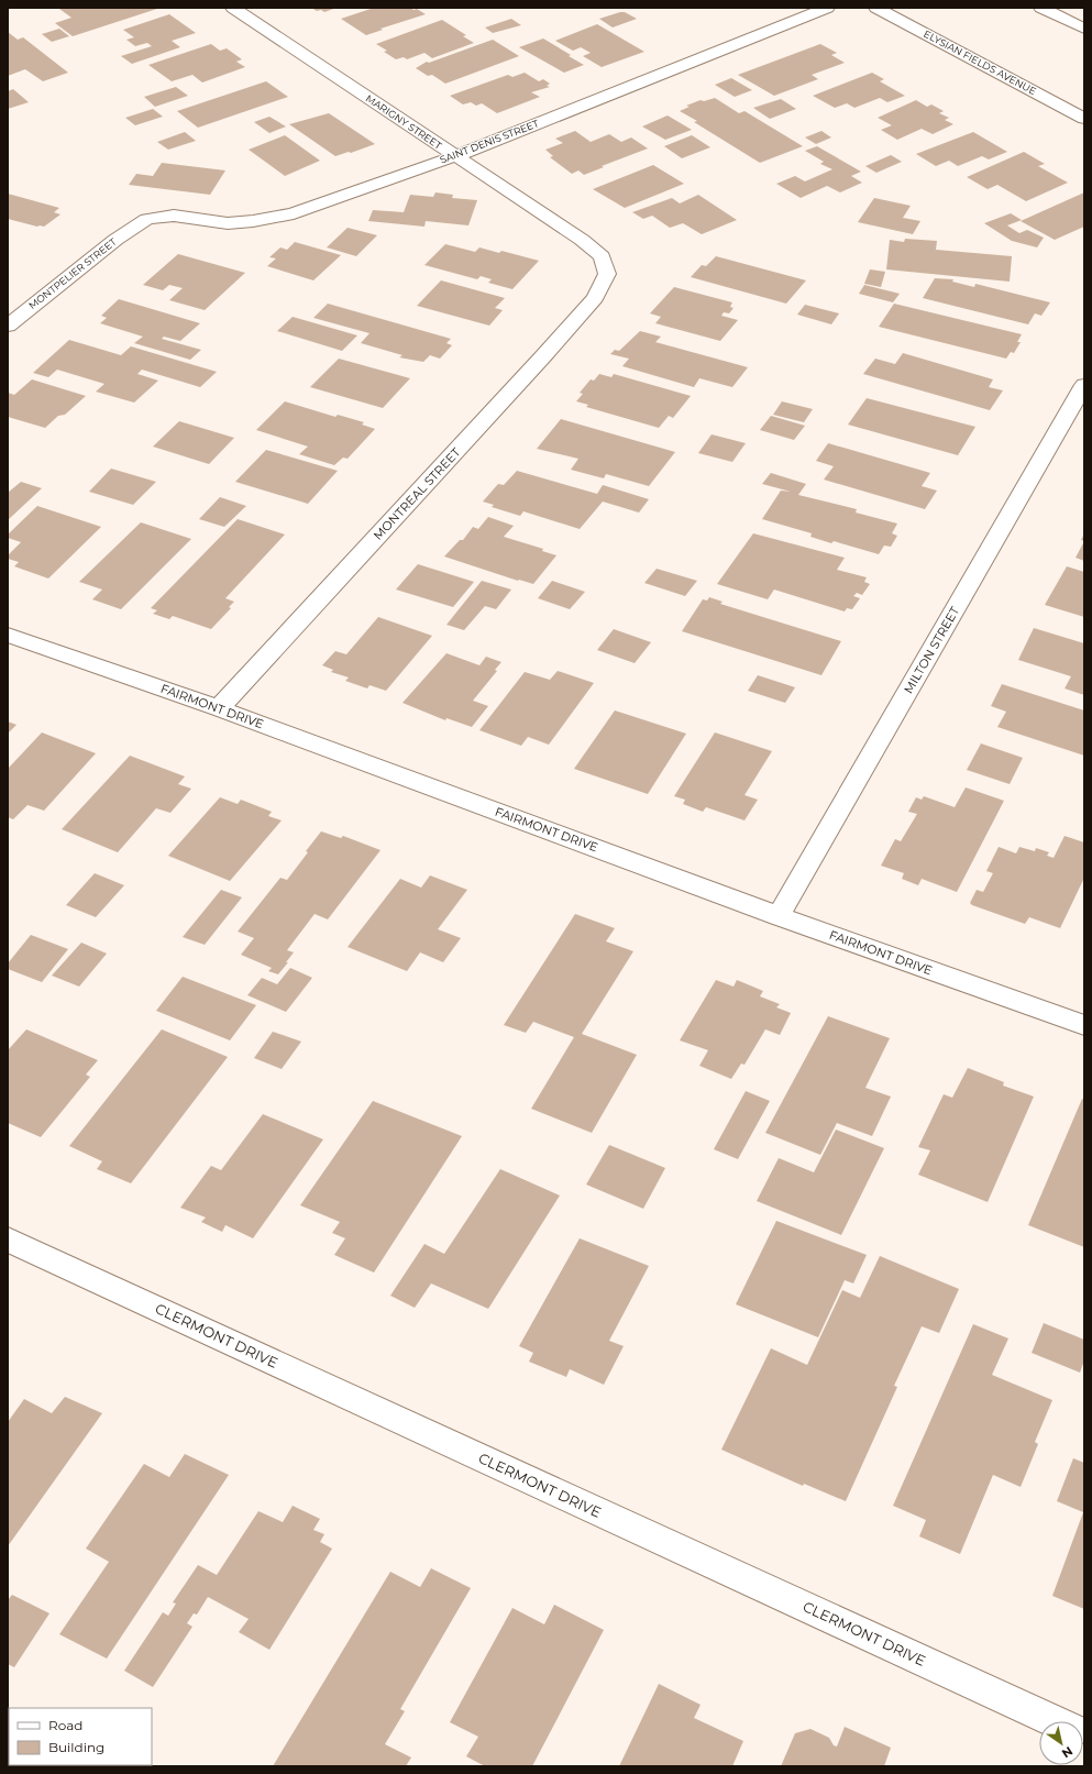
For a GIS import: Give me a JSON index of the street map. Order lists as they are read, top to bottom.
{
  "streets": {
    "street": [
      "ELYSIAN FIELDS AVENUE",
      "MARIGNY STREET",
      "SAINT DENIS STREET",
      "MONTPELIER STREET",
      "MONTREAL STREET",
      "MILTON STREET",
      "FAIRMONT DRIVE",
      "CLERMONT DRIVE"
    ]
  },
  "crossings": [
    ["MARIGNY STREET", "SAINT DENIS STREET"],
    ["MARIGNY STREET", "MONTREAL STREET"],
    ["SAINT DENIS STREET", "MONTPELIER STREET"],
    ["MONTREAL STREET", "FAIRMONT DRIVE"],
    ["MILTON STREET", "FAIRMONT DRIVE"]
  ],
  "legend": ["Road", "Building"],
  "north": "bottom right"
}
